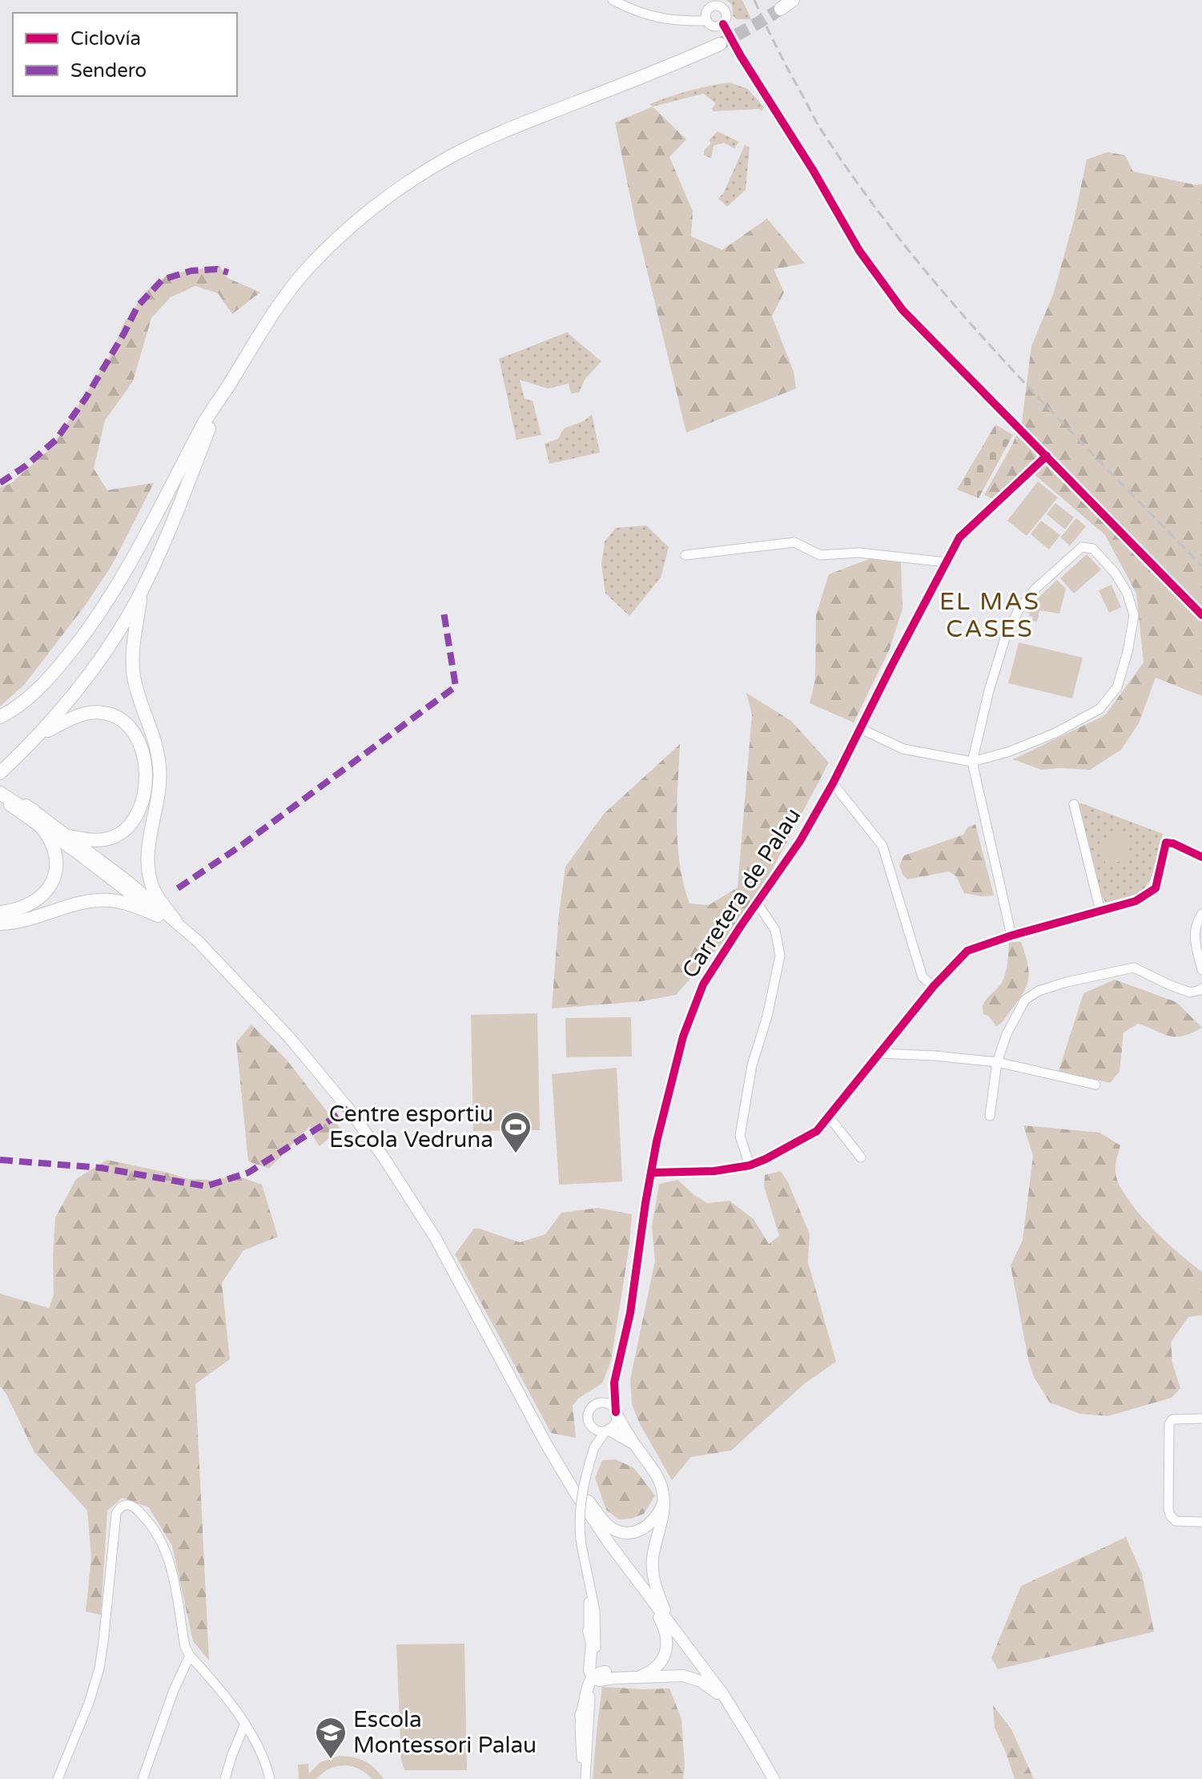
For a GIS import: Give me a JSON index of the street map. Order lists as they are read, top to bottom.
{
  "streets": {
    "street": ["Carretera de Palau"]
  },
  "districts": ["EL MAS CASES"],
  "places": {
    "sports": ["Centre esportiu Escola Vedruna"],
    "school or university": ["Escola Montessori Palau"]
  },
  "legend": ["Ciclovía", "Sendero"]
}
